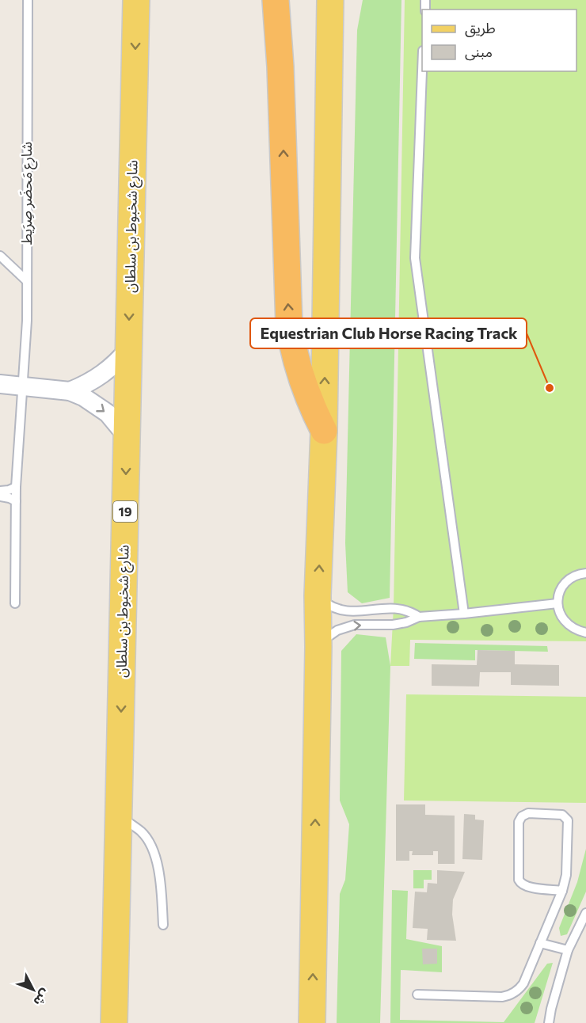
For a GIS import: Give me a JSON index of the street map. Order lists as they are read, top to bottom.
{
  "streets": {
    "main road": ["شارع شخبوط بن سلطان", "19"],
    "lane": ["شارع مَحضَر صِرَيط"]
  },
  "places": ["Equestrian Club Horse Racing Track"],
  "legend": ["طريق", "مبنى"],
  "north": "bottom right"
}
